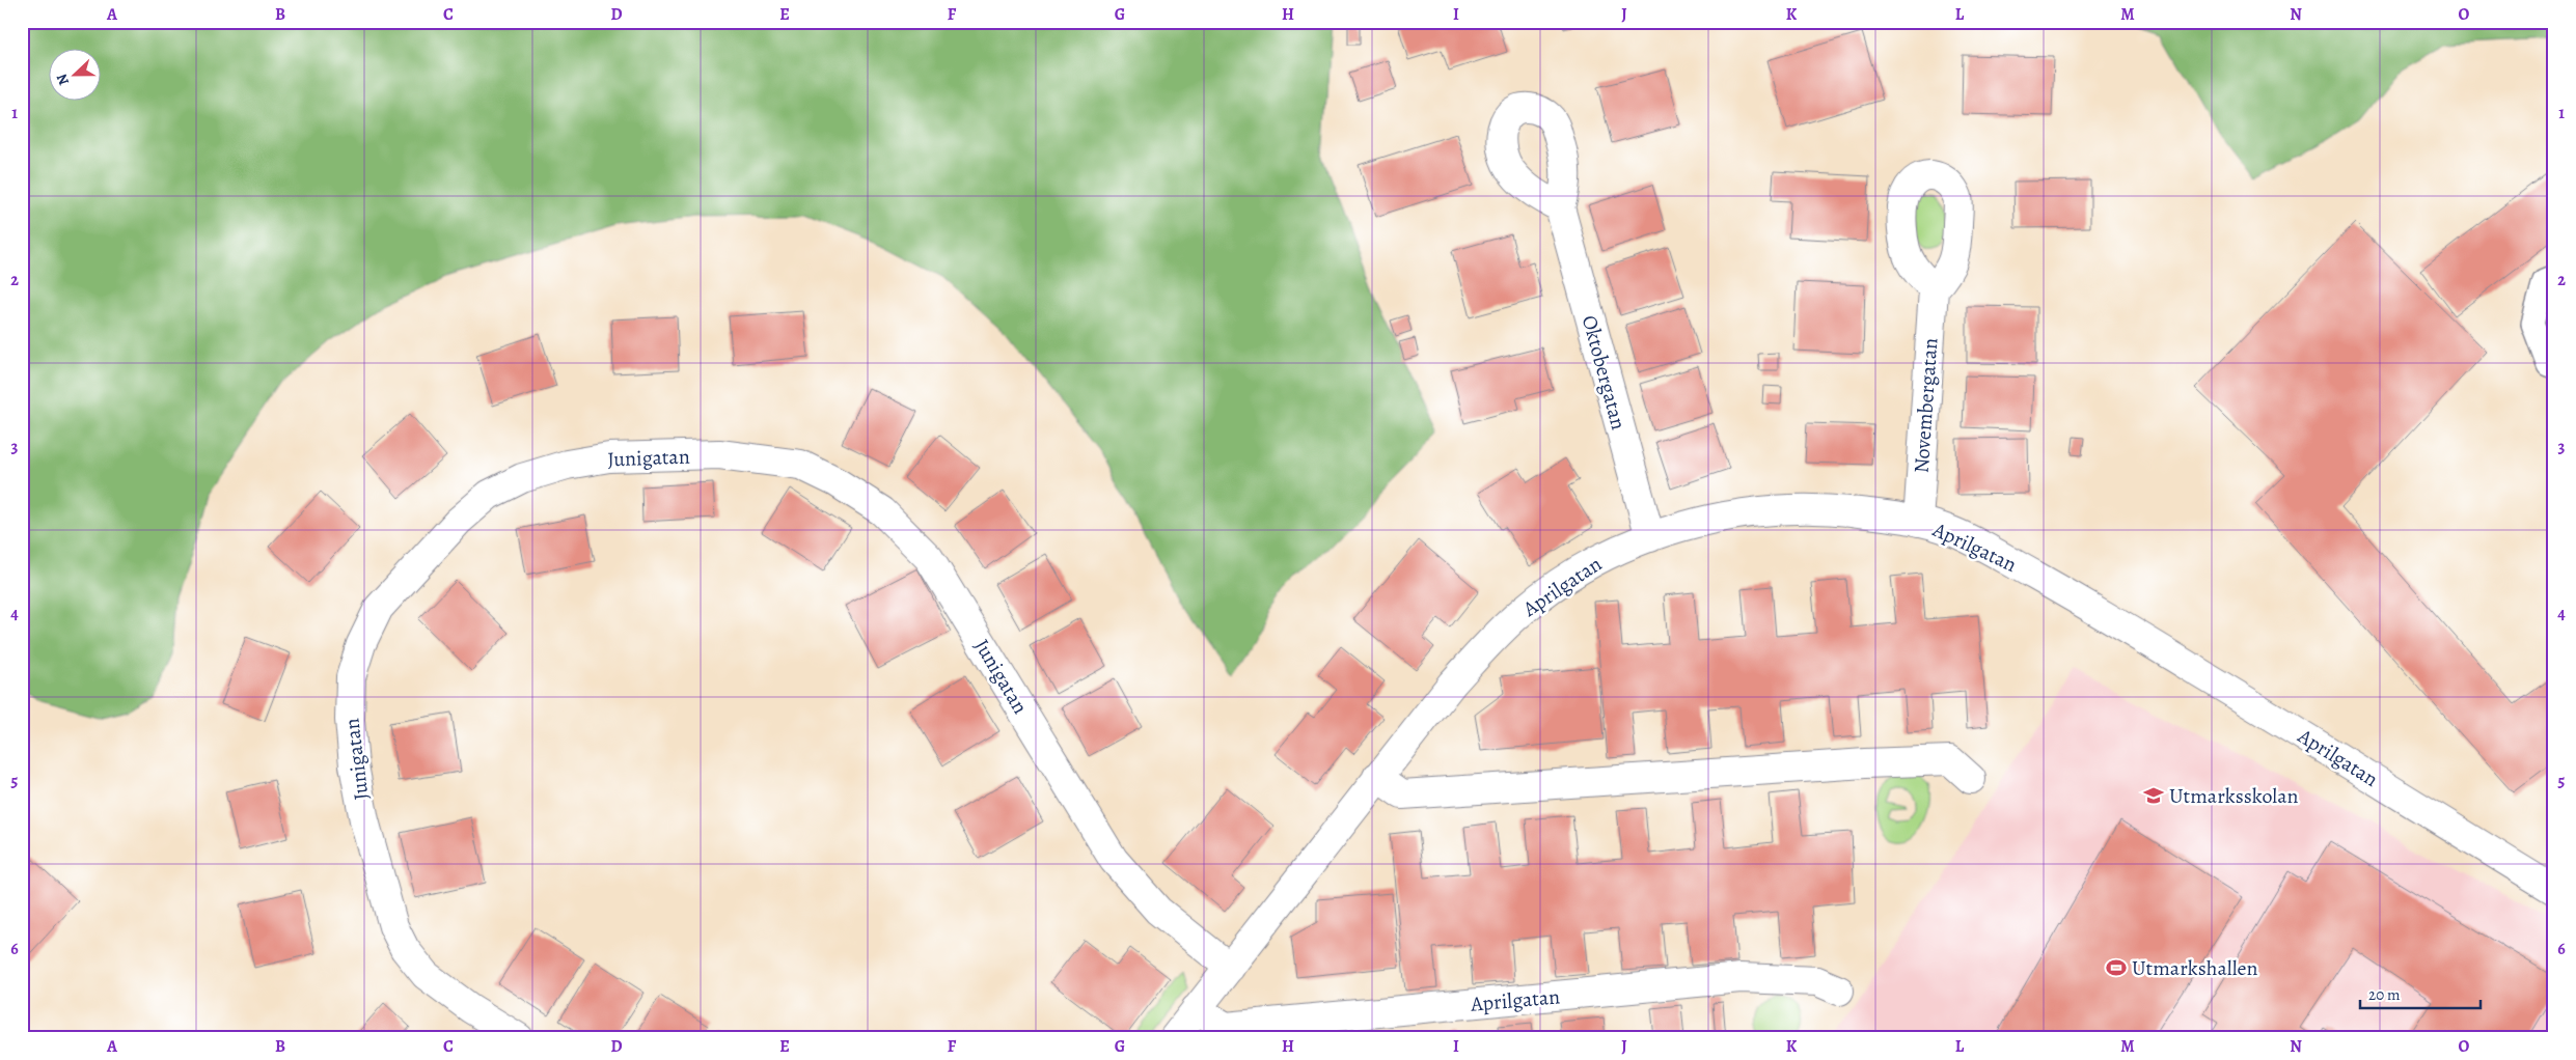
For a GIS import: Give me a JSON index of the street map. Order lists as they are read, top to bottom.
{
  "streets": {
    "street": [
      "Oktobergatan",
      "Novembergatan",
      "Junigatan",
      "Aprilgatan"
    ]
  },
  "crossings": [
    ["Oktobergatan", "Aprilgatan"],
    ["Novembergatan", "Aprilgatan"],
    ["Junigatan", "Aprilgatan"]
  ],
  "places": {
    "school or university": ["Utmarksskolan"],
    "sports": ["Utmarkshallen"]
  },
  "scale_bar": "20 m",
  "north": "left",
  "grid": {
    "columns": [
      "A",
      "B",
      "C",
      "D",
      "E",
      "F",
      "G",
      "H",
      "I",
      "J",
      "K",
      "L",
      "M",
      "N",
      "O"
    ],
    "rows": [
      "1",
      "2",
      "3",
      "4",
      "5",
      "6"
    ]
  }
}
